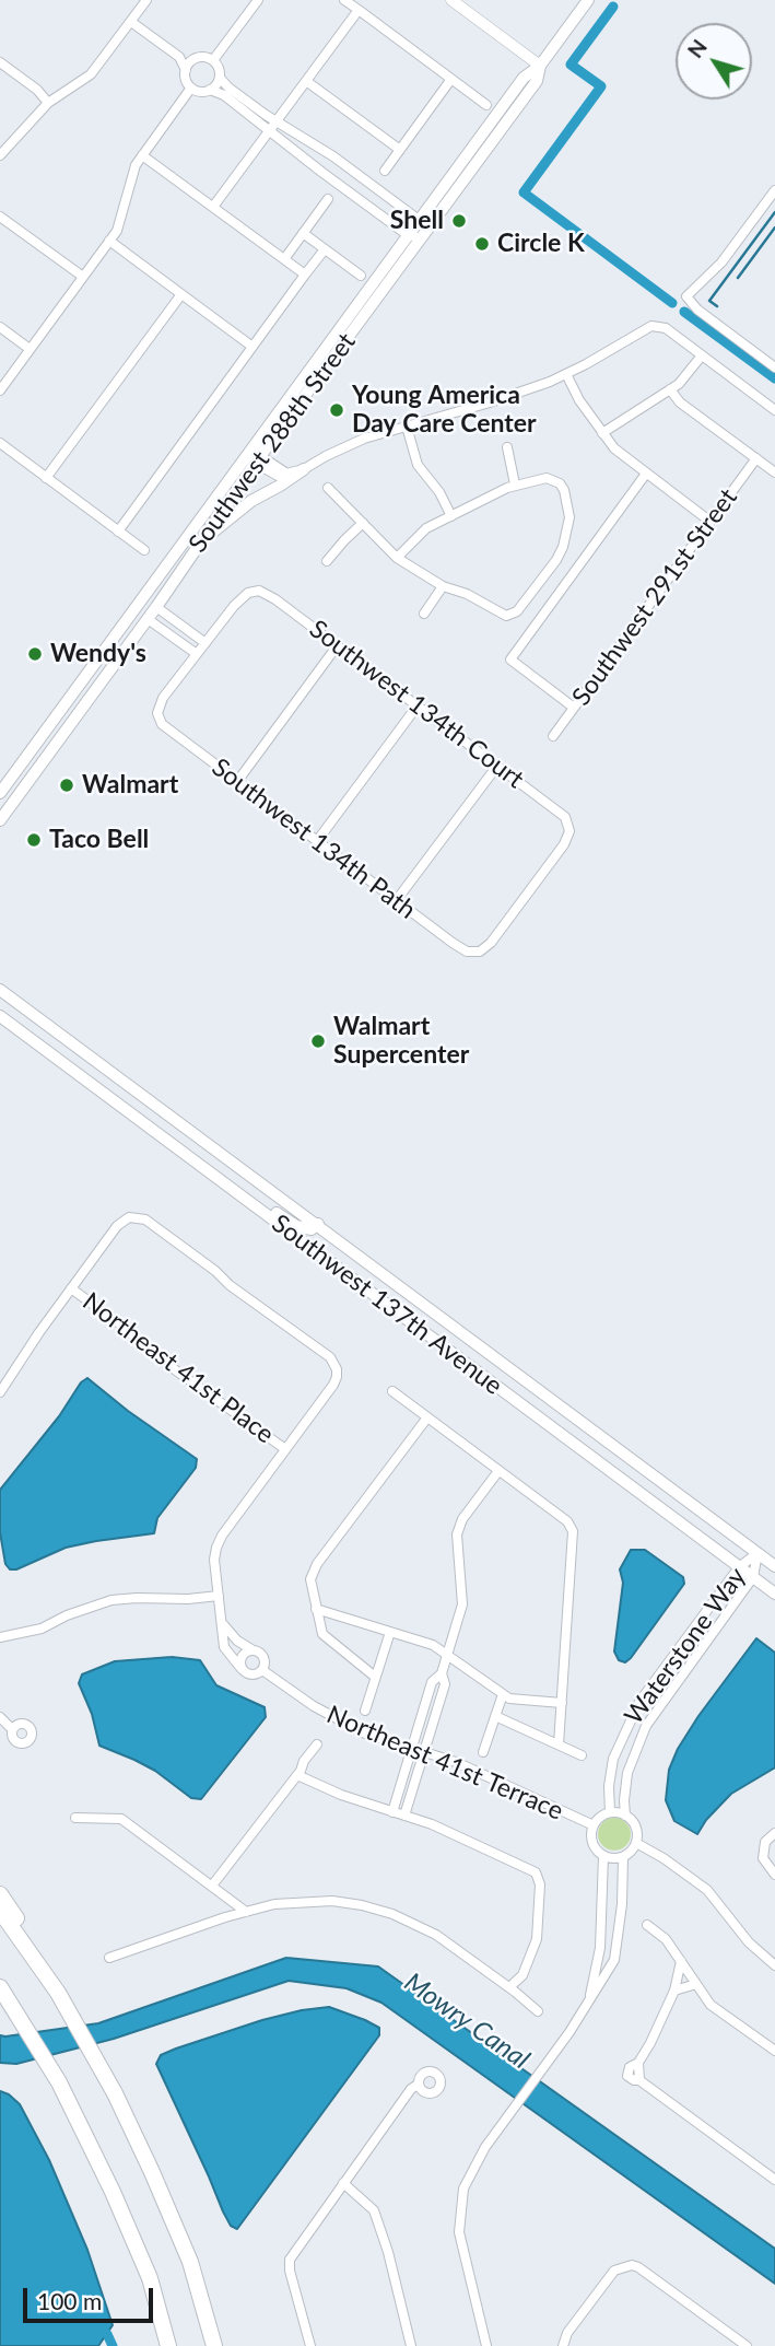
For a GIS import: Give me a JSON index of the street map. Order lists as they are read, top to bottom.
{
  "streets": {
    "main road": ["Southwest 288th Street", "Southwest 137th Avenue"],
    "street": [
      "Southwest 291st Street",
      "Southwest 134th Court",
      "Southwest 134th Path",
      "Northeast 41st Place",
      "Waterstone Way",
      "Northeast 41st Terrace"
    ]
  },
  "crossings": [
    ["Southwest 134th Court", "Southwest 134th Path"],
    ["Southwest 137th Avenue", "Waterstone Way"],
    ["Waterstone Way", "Northeast 41st Terrace"]
  ],
  "water": ["Mowry Canal"],
  "places": [
    "Shell",
    "Circle K",
    "Young America Day Care Center",
    "Wendy's",
    "Walmart",
    "Taco Bell",
    "Walmart Supercenter"
  ],
  "scale_bar": "100 m",
  "north": "top left"
}
